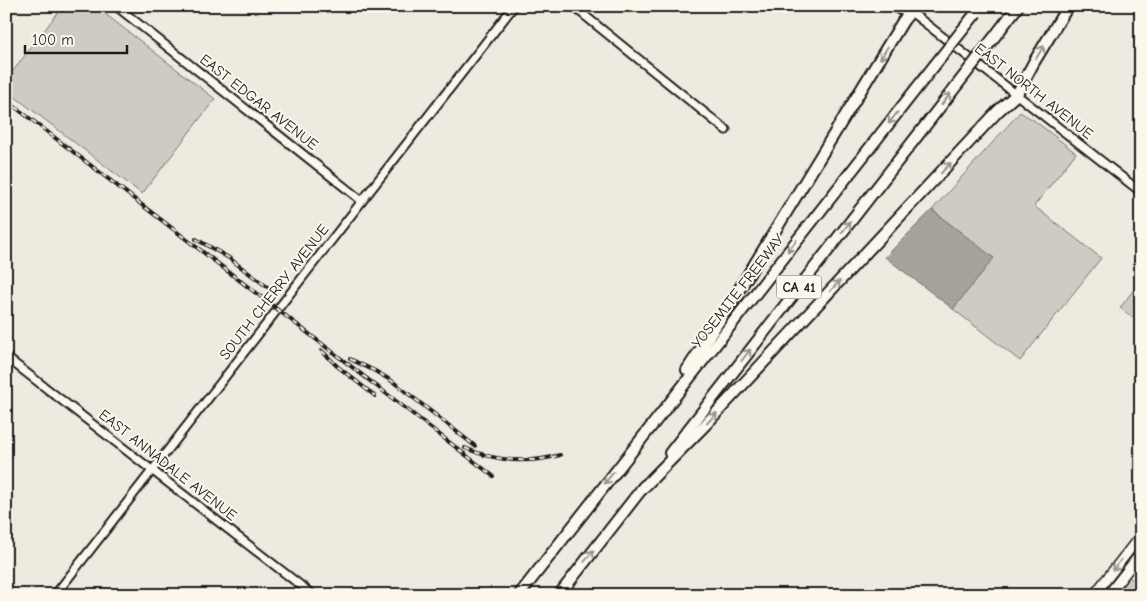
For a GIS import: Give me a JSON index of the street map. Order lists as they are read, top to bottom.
{
  "streets": {
    "highway": ["CA 41", "YOSEMITE FREEWAY"],
    "street": [
      "EAST NORTH AVENUE",
      "EAST EDGAR AVENUE",
      "SOUTH CHERRY AVENUE",
      "EAST ANNADALE AVENUE"
    ]
  },
  "crossings": [
    ["EAST EDGAR AVENUE", "SOUTH CHERRY AVENUE"],
    ["SOUTH CHERRY AVENUE", "EAST ANNADALE AVENUE"]
  ],
  "scale_bar": "100 m"
}
